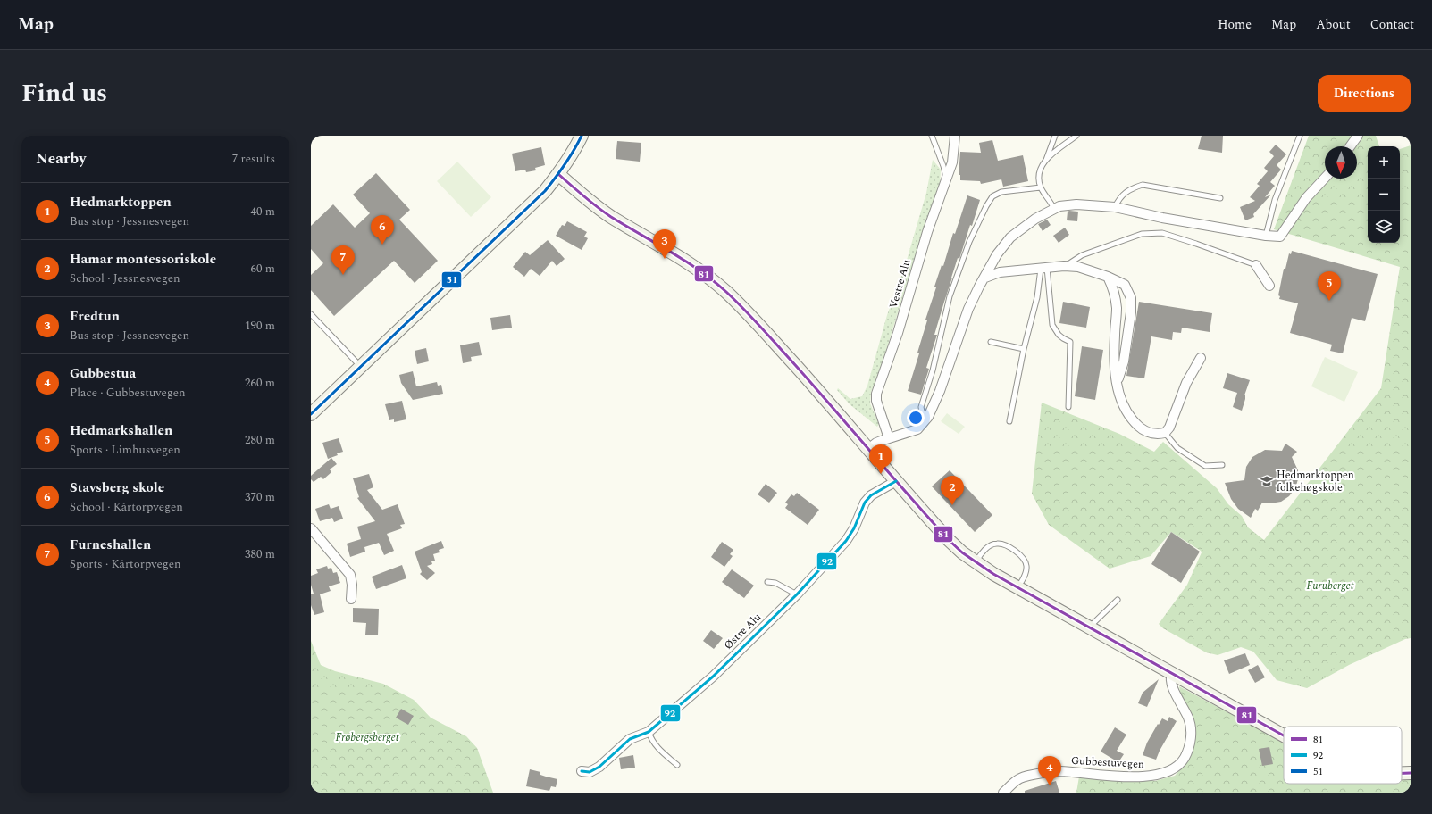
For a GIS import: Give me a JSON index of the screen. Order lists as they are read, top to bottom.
{
  "streets": {
    "street": ["Vestre Alu", "Østre Alu", "Gubbestuvegen"]
  },
  "parks": ["Furuberget", "Frøbergsberget"],
  "places": {
    "school or university": ["Hedmarktoppen folkehøgskole"]
  },
  "lines": ["transit line 51", "transit line 81", "transit line 92"],
  "legend": ["81", "92", "51"],
  "north": "bottom",
  "page": {
    "header": "Map",
    "nav": [
      "Home",
      "Map",
      "About",
      "Contact"
    ],
    "title": "Find us",
    "buttons": "Directions",
    "heading": ["Nearby", "7 results"],
    "map_buttons": ["+", "−"],
    "list": [
      {
        "mark": "1",
        "name": "Hedmarktoppen",
        "note": "Bus stop · Jessnesvegen",
        "value": "40 m"
      },
      {
        "mark": "2",
        "name": "Hamar montessoriskole",
        "note": "School · Jessnesvegen",
        "value": "60 m"
      },
      {
        "mark": "3",
        "name": "Fredtun",
        "note": "Bus stop · Jessnesvegen",
        "value": "190 m"
      },
      {
        "mark": "4",
        "name": "Gubbestua",
        "note": "Place · Gubbestuvegen",
        "value": "260 m"
      },
      {
        "mark": "5",
        "name": "Hedmarkshallen",
        "note": "Sports · Limhusvegen",
        "value": "280 m"
      },
      {
        "mark": "6",
        "name": "Stavsberg skole",
        "note": "School · Kårtorpvegen",
        "value": "370 m"
      },
      {
        "mark": "7",
        "name": "Furneshallen",
        "note": "Sports · Kårtorpvegen",
        "value": "380 m"
      }
    ],
    "pins": [
      "6",
      "3",
      "7",
      "5",
      "1",
      "2",
      "4"
    ]
  }
}
